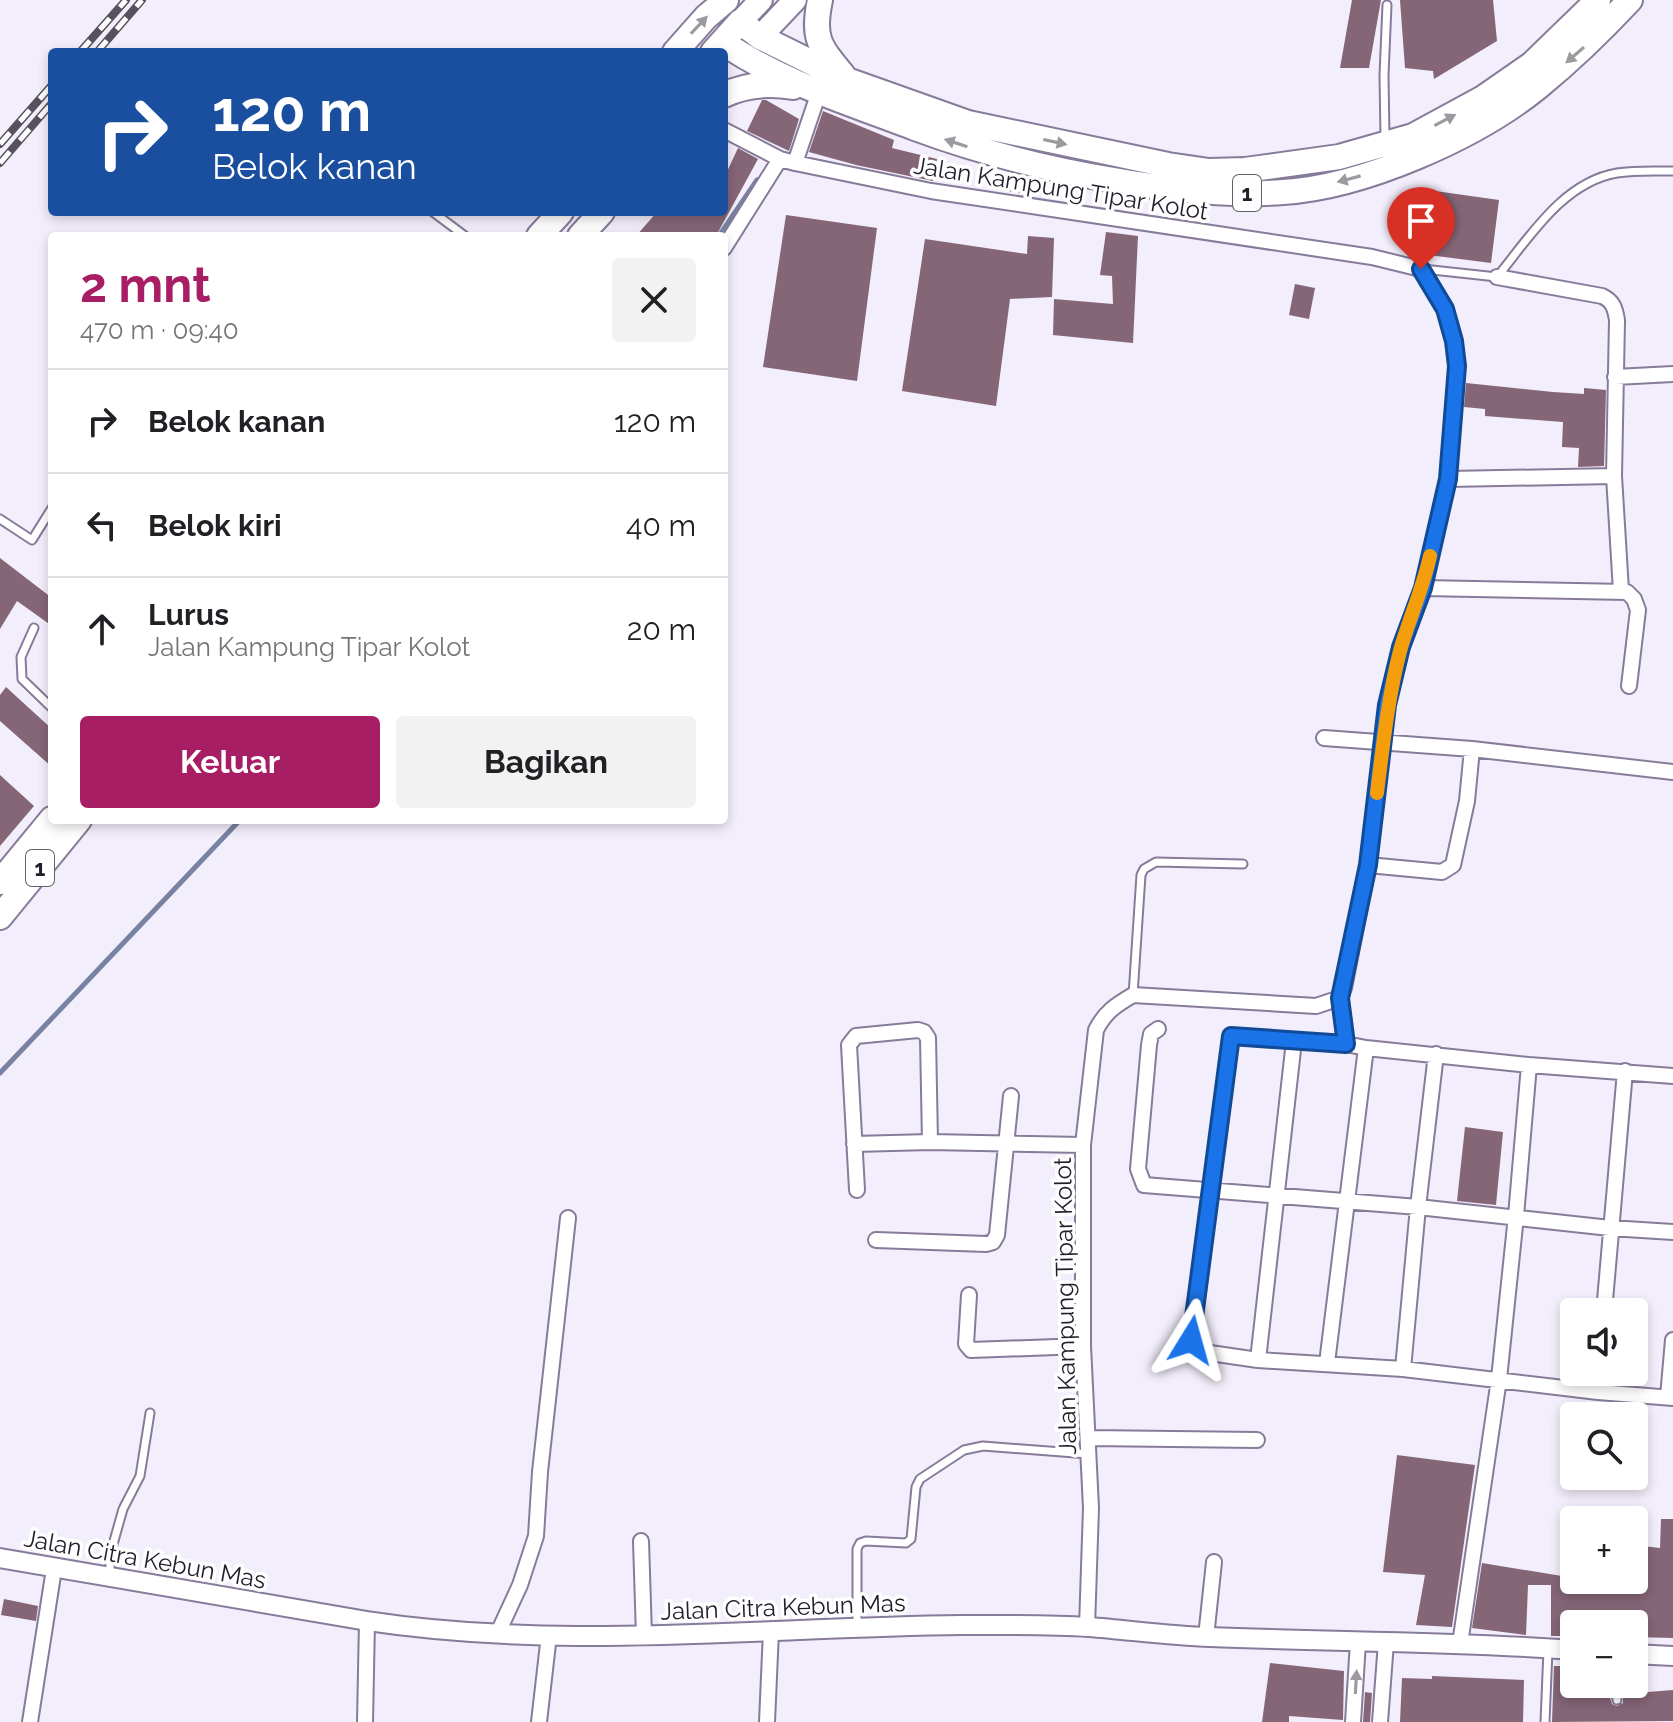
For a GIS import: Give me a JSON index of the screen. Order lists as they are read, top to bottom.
{
  "streets": {
    "highway": ["1"],
    "street": ["Jalan Kampung Tipar Kolot", "Jalan Citra Kebun Mas"]
  },
  "crossings": [
    ["Jalan Kampung Tipar Kolot", "Jalan Citra Kebun Mas"]
  ],
  "page": {
    "turn": ["120 m", "Belok kanan"],
    "heading": ["2 mnt", "470 m · 09:40"],
    "list": [
      {
        "name": "Belok kanan",
        "value": "120 m"
      },
      {
        "name": "Belok kiri",
        "value": "40 m"
      },
      {
        "name": "Lurus",
        "note": "Jalan Kampung Tipar Kolot",
        "value": "20 m"
      }
    ],
    "buttons": ["Keluar", "Bagikan"],
    "map_buttons": ["+", "−"]
  }
}
